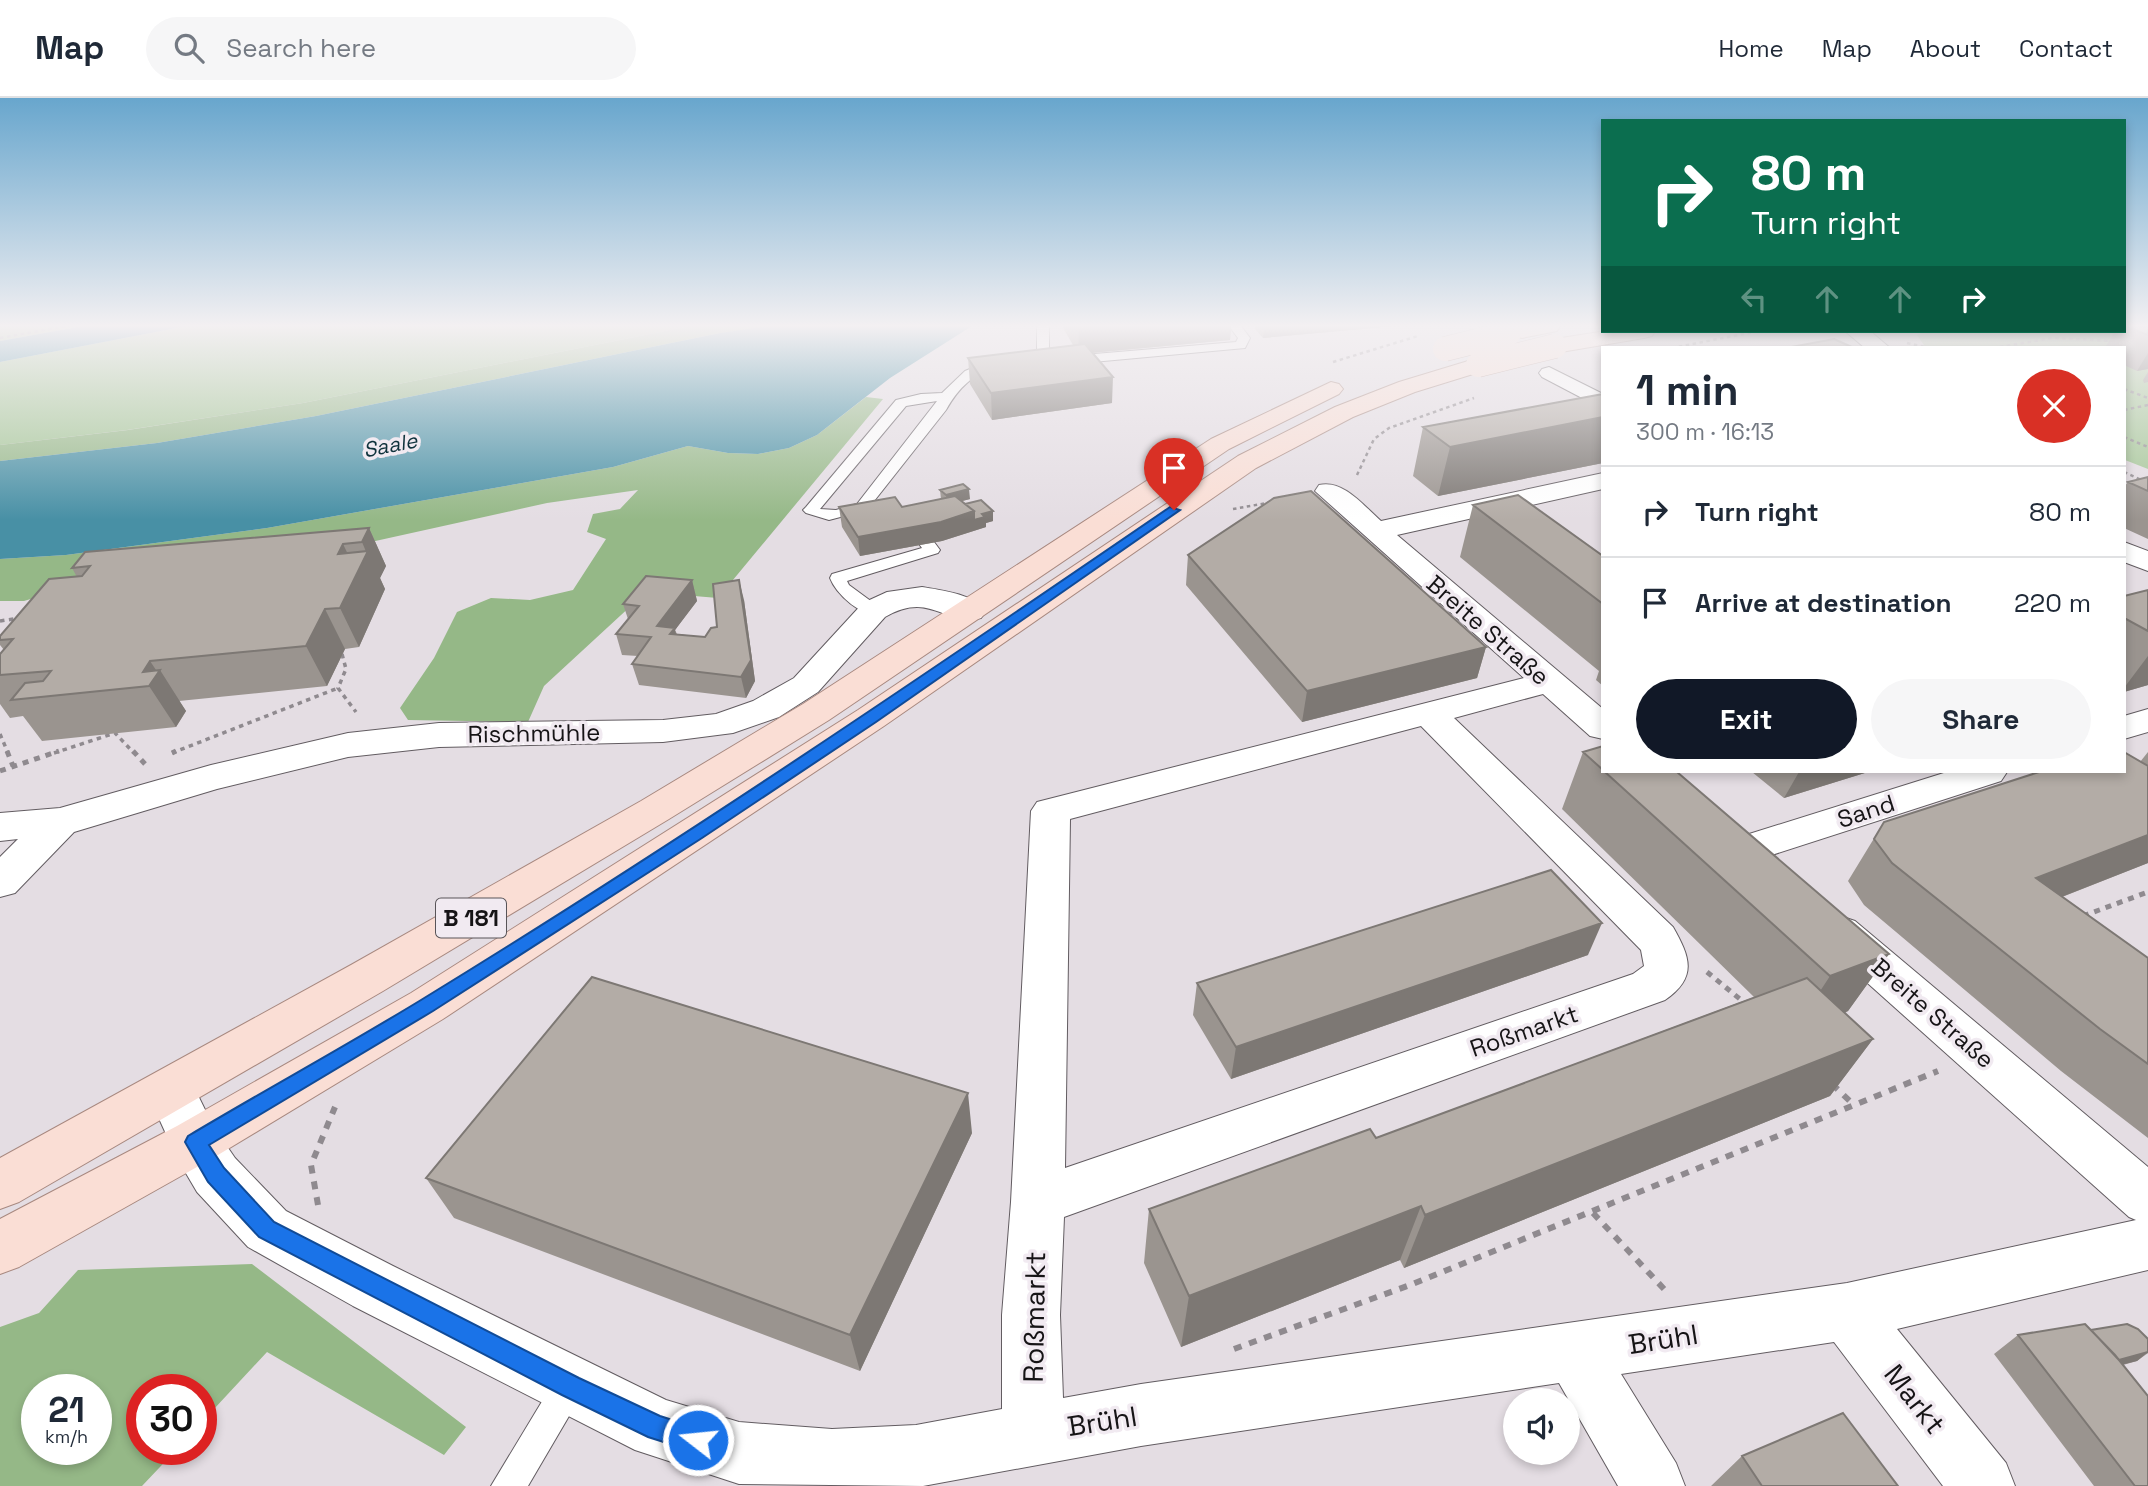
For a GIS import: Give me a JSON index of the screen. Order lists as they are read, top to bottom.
{
  "streets": {
    "main road": ["B 181"],
    "street": [
      "Breite Straße",
      "Rischmühle",
      "Sand",
      "Roßmarkt",
      "Brühl",
      "Markt"
    ]
  },
  "crossings": [
    ["Breite Straße", "Sand"],
    ["Breite Straße", "Roßmarkt"],
    ["Rischmühle", "B 181"],
    ["B 181", "Brühl"],
    ["Roßmarkt", "Brühl"],
    ["Brühl", "Markt"]
  ],
  "water": ["Saale"],
  "page": {
    "header": "Map",
    "search": "Search here",
    "nav": [
      "Home",
      "Map",
      "About",
      "Contact"
    ],
    "turn": ["80 m", "Turn right"],
    "heading": ["1 min", "300 m · 16:13"],
    "list": [
      {
        "name": "Turn right",
        "value": "80 m"
      },
      {
        "name": "Arrive at destination",
        "value": "220 m"
      }
    ],
    "buttons": ["Exit", "Share"],
    "speed": "21 km/h",
    "limit": "30"
  }
}
